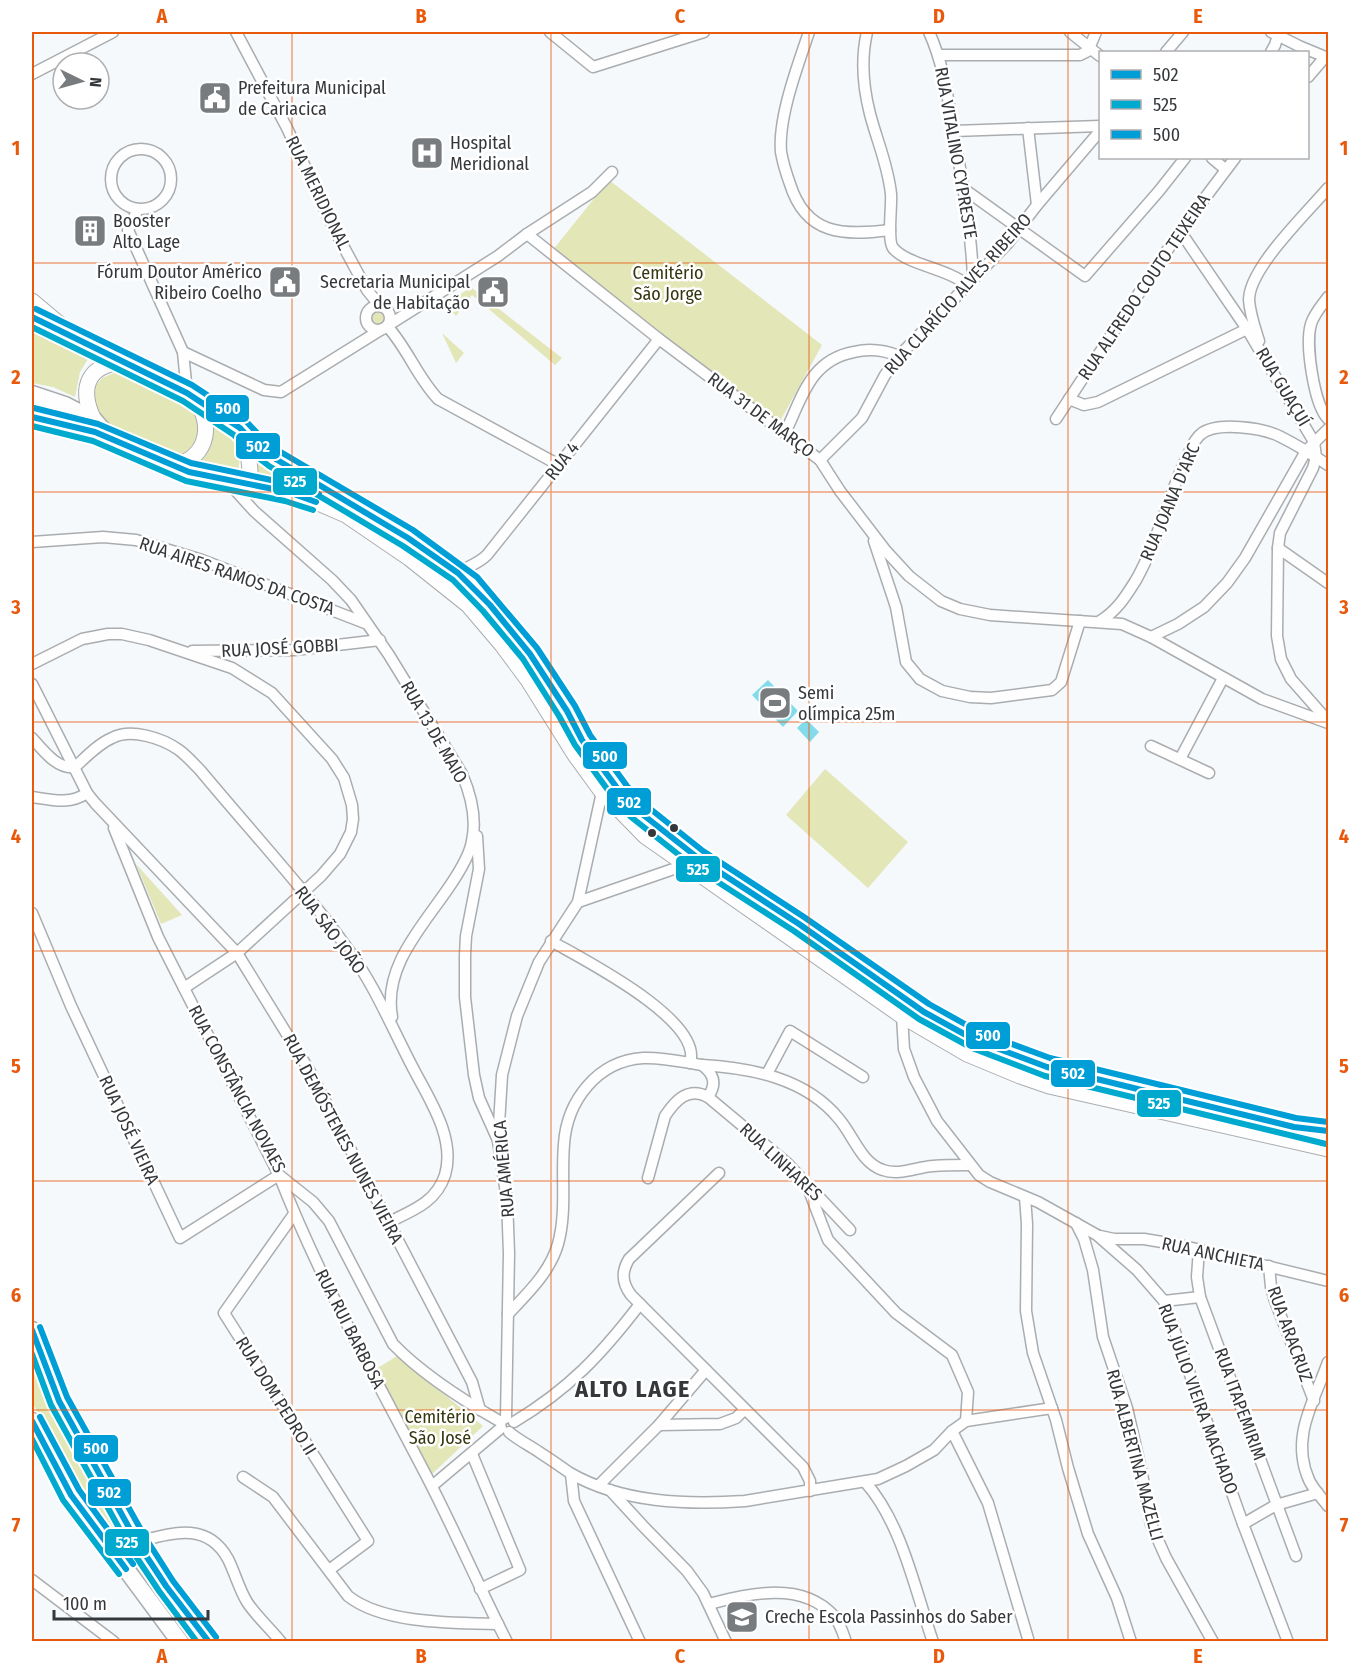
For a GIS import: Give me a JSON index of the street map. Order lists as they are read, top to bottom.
{
  "streets": {
    "street": [
      "RUA VITALINO CYPRESTE",
      "RUA MERIDIONAL",
      "RUA ALFREDO COUTO TEIXEIRA",
      "RUA CLARÍCIO ALVES RIBEIRO",
      "RUA GUAÇUÍ",
      "RUA 31 DE MARÇO",
      "RUA 4",
      "RUA JOANA D'ARC",
      "RUA AIRES RAMOS DA COSTA",
      "RUA JOSÉ GOBBI",
      "RUA 13 DE MAIO",
      "RUA SÃO JOÃO",
      "RUA CONSTÂNCIA NOVAES",
      "RUA JOSÉ VIEIRA",
      "RUA DEMÓSTENES NUNES VIEIRA",
      "RUA LINHARES",
      "RUA AMÉRICA",
      "RUA ANCHIETA",
      "RUA RUI BARBOSA",
      "RUA ARACRUZ",
      "RUA DOM PEDRO II",
      "RUA JÚLIO VIEIRA MACHADO",
      "RUA ITAPEMIRIM",
      "RUA ALBERTINA MAZELLI"
    ]
  },
  "crossings": [
    ["RUA VITALINO CYPRESTE", "RUA CLARÍCIO ALVES RIBEIRO"],
    ["RUA ALFREDO COUTO TEIXEIRA", "RUA GUAÇUÍ"],
    ["RUA CLARÍCIO ALVES RIBEIRO", "RUA 31 DE MARÇO"],
    ["RUA 31 DE MARÇO", "RUA 4"],
    ["RUA 31 DE MARÇO", "RUA JOANA D'ARC"],
    ["RUA AIRES RAMOS DA COSTA", "RUA 13 DE MAIO"],
    ["RUA JOSÉ GOBBI", "RUA 13 DE MAIO"],
    ["RUA 13 DE MAIO", "RUA SÃO JOÃO"],
    ["RUA SÃO JOÃO", "RUA DEMÓSTENES NUNES VIEIRA"],
    ["RUA CONSTÂNCIA NOVAES", "RUA JOSÉ VIEIRA"],
    ["RUA CONSTÂNCIA NOVAES", "RUA DEMÓSTENES NUNES VIEIRA"],
    ["RUA CONSTÂNCIA NOVAES", "RUA AMÉRICA"],
    ["RUA CONSTÂNCIA NOVAES", "RUA RUI BARBOSA"],
    ["RUA JOSÉ VIEIRA", "RUA RUI BARBOSA"],
    ["RUA ANCHIETA", "RUA ARACRUZ"],
    ["RUA ANCHIETA", "RUA JÚLIO VIEIRA MACHADO"],
    ["RUA ANCHIETA", "RUA ITAPEMIRIM"],
    ["RUA RUI BARBOSA", "RUA DOM PEDRO II"],
    ["RUA JÚLIO VIEIRA MACHADO", "RUA ALBERTINA MAZELLI"]
  ],
  "districts": ["ALTO LAGE"],
  "parks": ["Cemitério São Jorge", "Cemitério São José"],
  "places": {
    "public building": ["Prefeitura Municipal de Cariacica", "Fórum Doutor Américo Ribeiro Coelho", "Secretaria Municipal de Habitação"],
    "hospital": ["Hospital Meridional"],
    "building": ["Booster Alto Lage"],
    "sports": ["Semi olímpica 25m"],
    "school or university": ["Creche Escola Passinhos do Saber"]
  },
  "lines": ["transit line 500", "transit line 502", "transit line 525"],
  "legend": ["502", "525", "500"],
  "scale_bar": "100 m",
  "north": "right",
  "grid": {
    "columns": [
      "A",
      "B",
      "C",
      "D",
      "E"
    ],
    "rows": [
      "1",
      "2",
      "3",
      "4",
      "5",
      "6",
      "7"
    ]
  }
}
